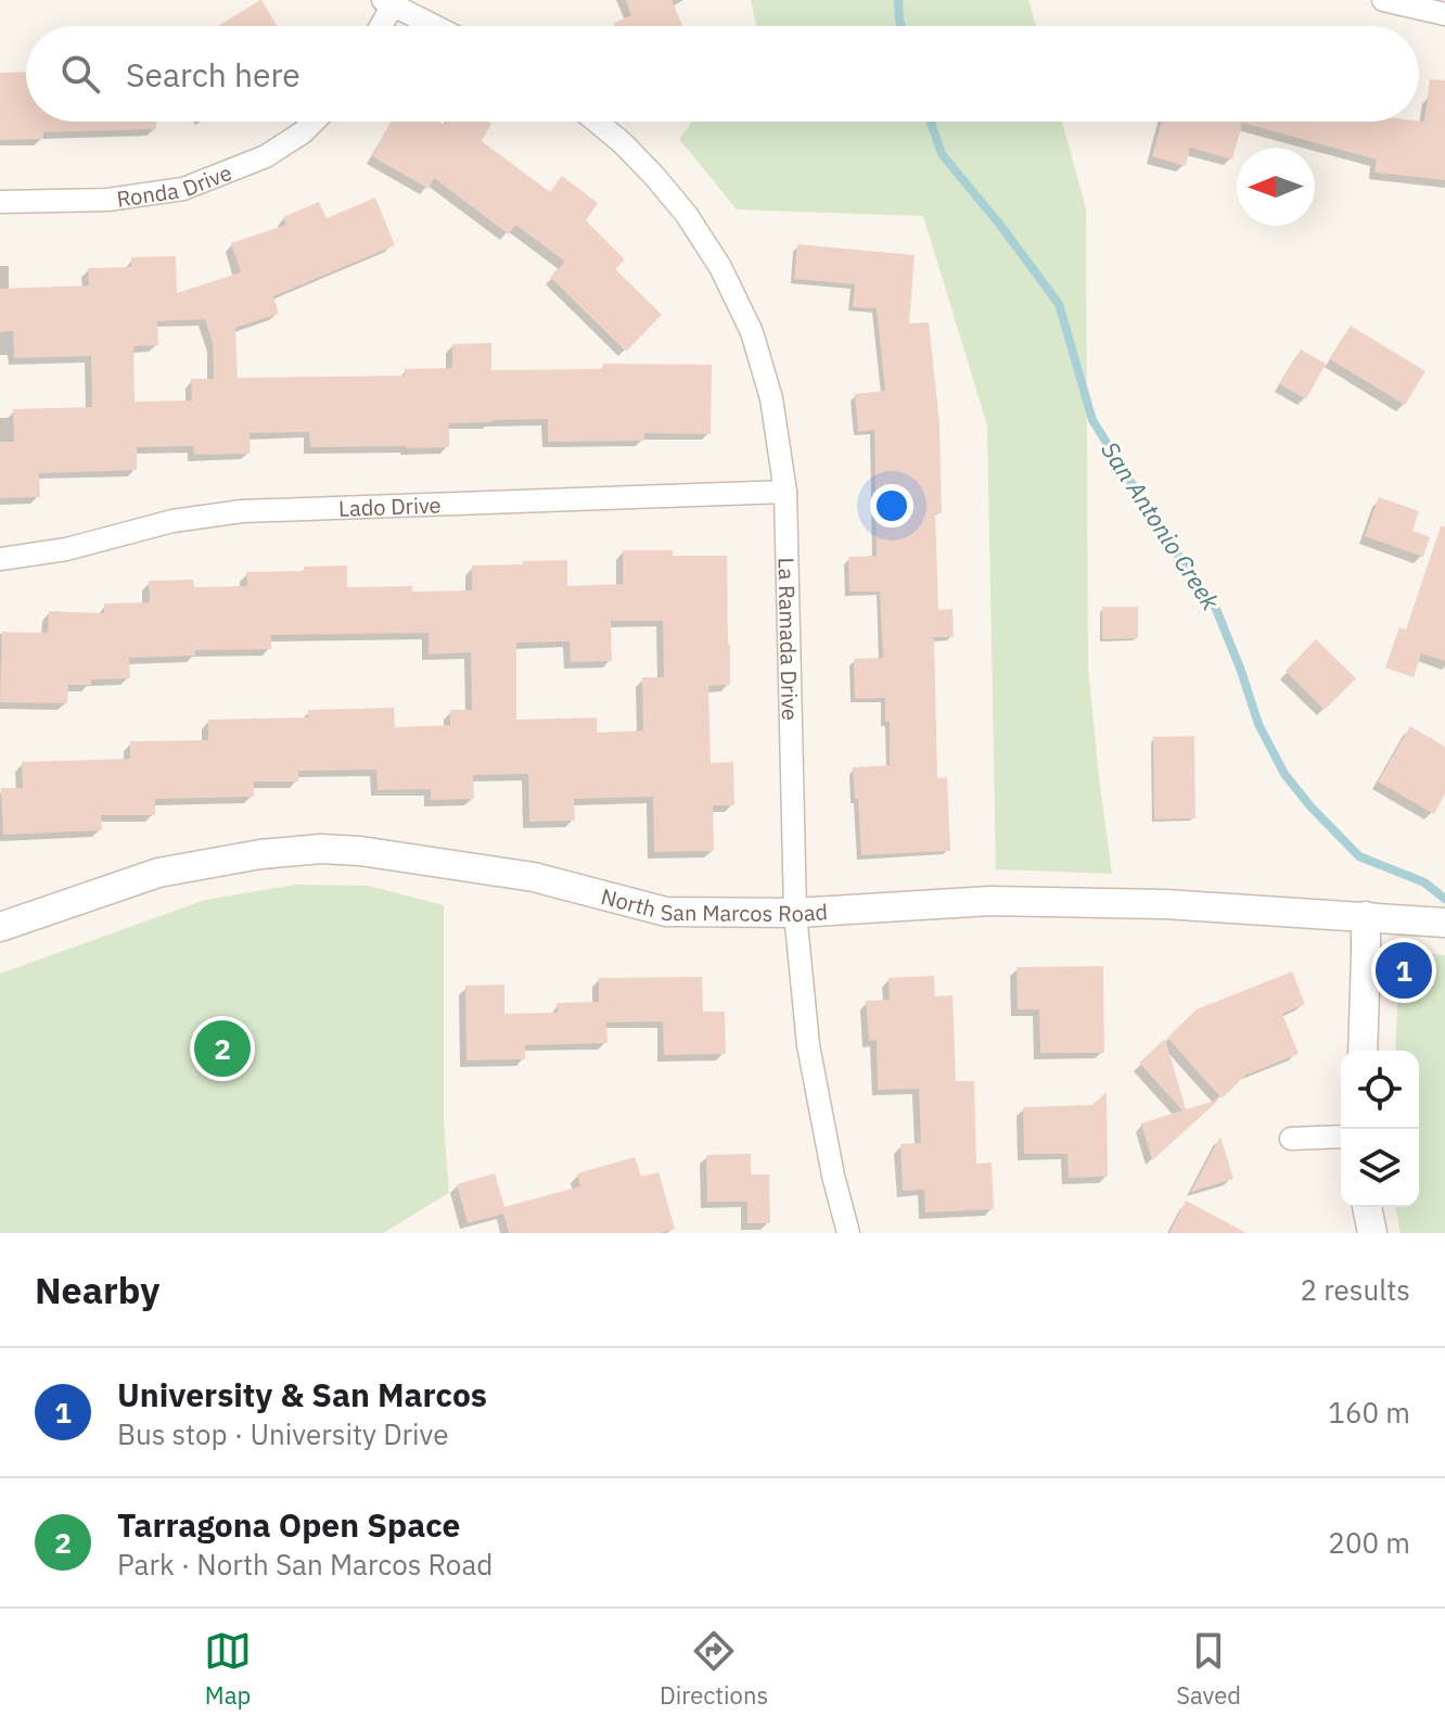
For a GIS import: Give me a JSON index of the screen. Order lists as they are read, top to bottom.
{
  "streets": {
    "street": [
      "Ronda Drive",
      "Lado Drive",
      "La Ramada Drive",
      "North San Marcos Road"
    ]
  },
  "crossings": [
    ["Lado Drive", "La Ramada Drive"],
    ["La Ramada Drive", "North San Marcos Road"]
  ],
  "water": ["San Antonio Creek"],
  "north": "left",
  "page": {
    "search": "Search here",
    "pins": ["1", "2"],
    "heading": ["Nearby", "2 results"],
    "list": [
      {
        "mark": "1",
        "name": "University & San Marcos",
        "note": "Bus stop · University Drive",
        "value": "160 m"
      },
      {
        "mark": "2",
        "name": "Tarragona Open Space",
        "note": "Park · North San Marcos Road",
        "value": "200 m"
      }
    ],
    "nav": ["Map", "Directions", "Saved"]
  }
}
